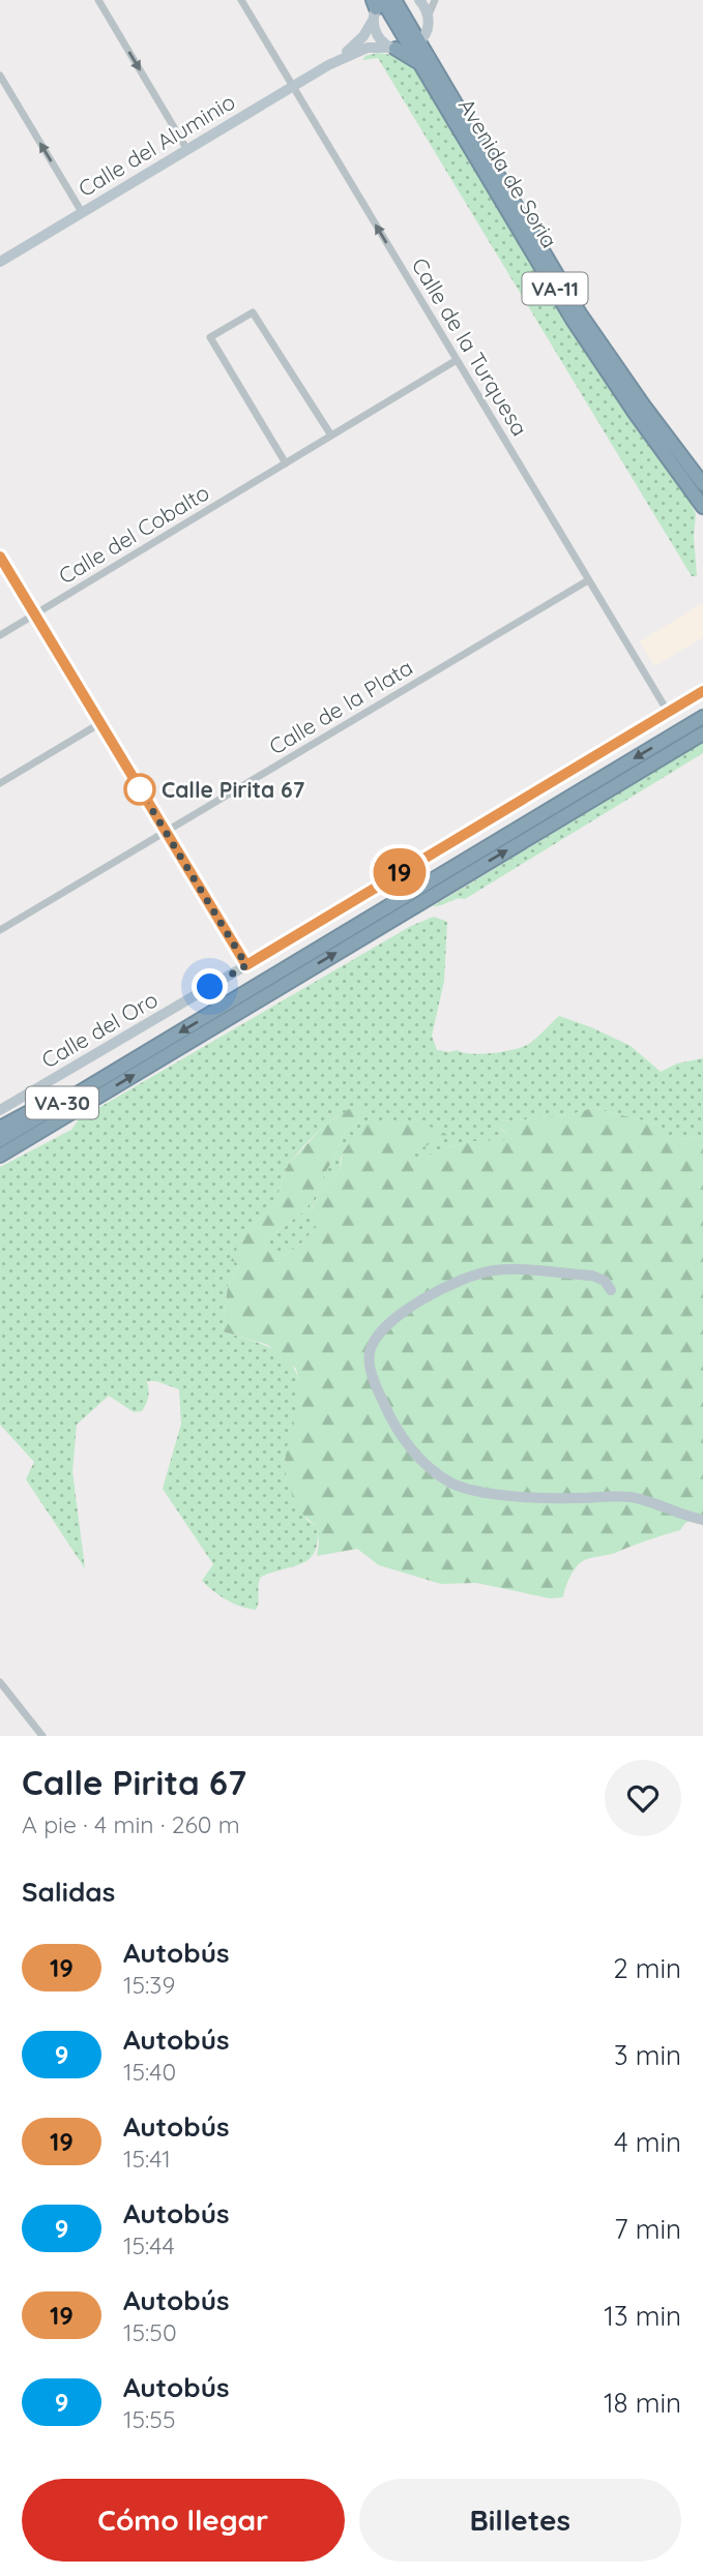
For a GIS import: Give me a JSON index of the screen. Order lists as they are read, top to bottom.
{
  "streets": {
    "highway": ["Avenida de Soria", "VA-11", "VA-30"],
    "street": [
      "Calle del Aluminio",
      "Calle de la Turquesa",
      "Calle del Cobalto",
      "Calle de la Plata",
      "Calle del Oro"
    ]
  },
  "crossings": [
    ["Calle del Aluminio", "Avenida de Soria"],
    ["Calle del Aluminio", "Calle de la Turquesa"],
    ["Calle de la Turquesa", "Calle del Cobalto"],
    ["Calle de la Turquesa", "Calle de la Plata"],
    ["Calle de la Turquesa", "Calle del Oro"]
  ],
  "one_way": ["Calle de la Turquesa"],
  "places": ["Calle Pirita 67"],
  "lines": ["bus line 19"],
  "page": {
    "on_map": "19",
    "heading": [
      ["Calle Pirita 67", "A pie · 4 min · 260 m"],
      "Salidas"
    ],
    "list": [
      {
        "mark": "19",
        "name": "Autobús",
        "note": "15:39",
        "value": "2 min"
      },
      {
        "mark": "9",
        "name": "Autobús",
        "note": "15:40",
        "value": "3 min"
      },
      {
        "mark": "19",
        "name": "Autobús",
        "note": "15:41",
        "value": "4 min"
      },
      {
        "mark": "9",
        "name": "Autobús",
        "note": "15:44",
        "value": "7 min"
      },
      {
        "mark": "19",
        "name": "Autobús",
        "note": "15:50",
        "value": "13 min"
      },
      {
        "mark": "9",
        "name": "Autobús",
        "note": "15:55",
        "value": "18 min"
      }
    ],
    "buttons": ["Cómo llegar", "Billetes"]
  }
}
